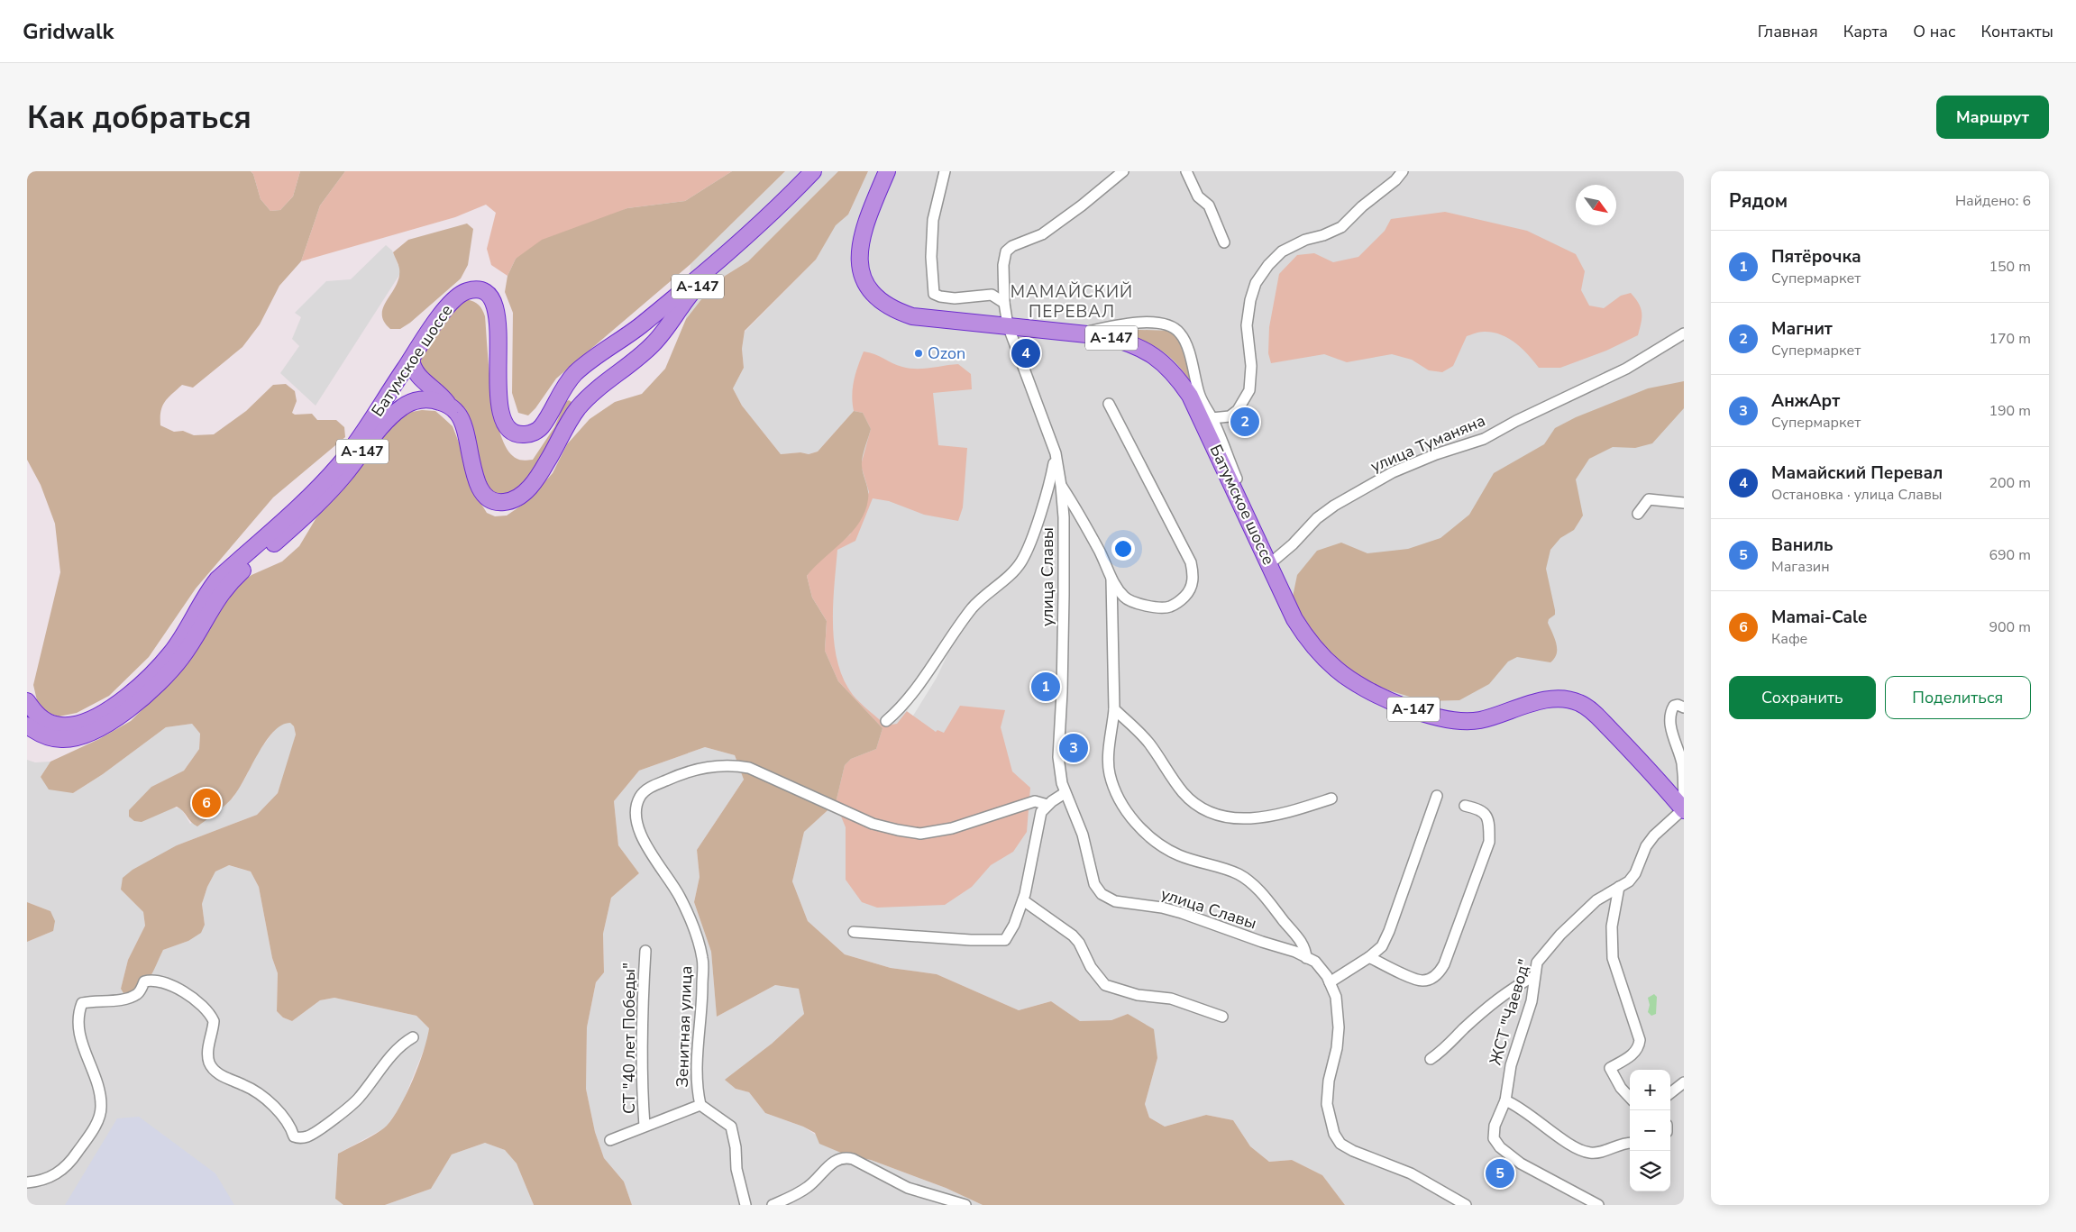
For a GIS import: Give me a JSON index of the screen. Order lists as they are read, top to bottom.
{
  "streets": {
    "highway": ["А-147", "Батумское шоссе"],
    "street": [
      "улица Туманяна",
      "улица Славы",
      "ЖСТ \"Чаевод\"",
      "Зенитная улица",
      "СТ \"40 лет Победы\""
    ]
  },
  "crossings": [
    ["Батумское шоссе", "улица Туманяна"],
    ["Батумское шоссе", "улица Славы"],
    ["Зенитная улица", "СТ \"40 лет Победы\""]
  ],
  "districts": ["МАМАЙСКИЙ ПЕРЕВАЛ"],
  "places": ["Ozon"],
  "north": "bottom right",
  "page": {
    "header": "Gridwalk",
    "nav": [
      "Главная",
      "Карта",
      "О нас",
      "Контакты"
    ],
    "buttons": [
      "Маршрут",
      ["Сохранить", "Поделиться"]
    ],
    "title": "Как добраться",
    "heading": ["Рядом", "Найдено: 6"],
    "list": [
      {
        "mark": "1",
        "name": "Пятёрочка",
        "note": "Супермаркет",
        "value": "150 m"
      },
      {
        "mark": "2",
        "name": "Магнит",
        "note": "Супермаркет",
        "value": "170 m"
      },
      {
        "mark": "3",
        "name": "АнжАрт",
        "note": "Супермаркет",
        "value": "190 m"
      },
      {
        "mark": "4",
        "name": "Мамайский Перевал",
        "note": "Остановка · улица Славы",
        "value": "200 m"
      },
      {
        "mark": "5",
        "name": "Ваниль",
        "note": "Магазин",
        "value": "690 m"
      },
      {
        "mark": "6",
        "name": "Mamai-Cale",
        "note": "Кафе",
        "value": "900 m"
      }
    ],
    "pins": [
      "4",
      "2",
      "1",
      "3",
      "6",
      "5"
    ],
    "map_buttons": ["+", "−"]
  }
}
